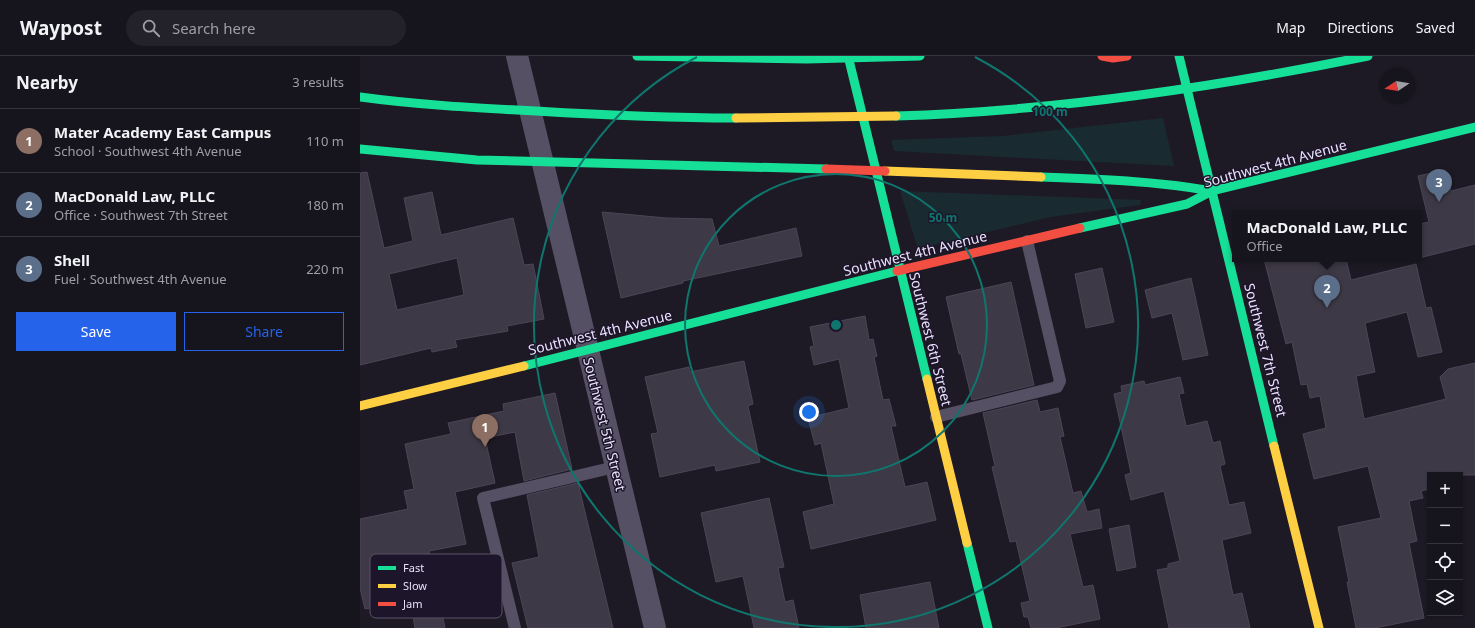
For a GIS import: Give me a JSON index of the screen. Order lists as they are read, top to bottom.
{
  "streets": {
    "main road": ["Southwest 4th Avenue", "Southwest 6th Street", "Southwest 7th Street"],
    "street": ["Southwest 5th Street"]
  },
  "crossings": [
    ["Southwest 4th Avenue", "Southwest 6th Street"],
    ["Southwest 4th Avenue", "Southwest 7th Street"],
    ["Southwest 4th Avenue", "Southwest 5th Street"]
  ],
  "legend": ["Fast", "Slow", "Jam"],
  "north": "left",
  "page": {
    "header": "Waypost",
    "search": "Search here",
    "nav": ["Map", "Directions", "Saved"],
    "heading": ["Nearby", "3 results"],
    "list": [
      {
        "mark": "1",
        "name": "Mater Academy East Campus",
        "note": "School · Southwest 4th Avenue",
        "value": "110 m"
      },
      {
        "mark": "2",
        "name": "MacDonald Law, PLLC",
        "note": "Office · Southwest 7th Street",
        "value": "180 m"
      },
      {
        "mark": "3",
        "name": "Shell",
        "note": "Fuel · Southwest 4th Avenue",
        "value": "220 m"
      }
    ],
    "pins": ["3", "2", "1"],
    "popup": ["MacDonald Law, PLLC", "Office"],
    "buttons": ["Save", "Share"],
    "map_buttons": ["+", "−"]
  },
  "rings": ["100 m", "50 m"]
}
